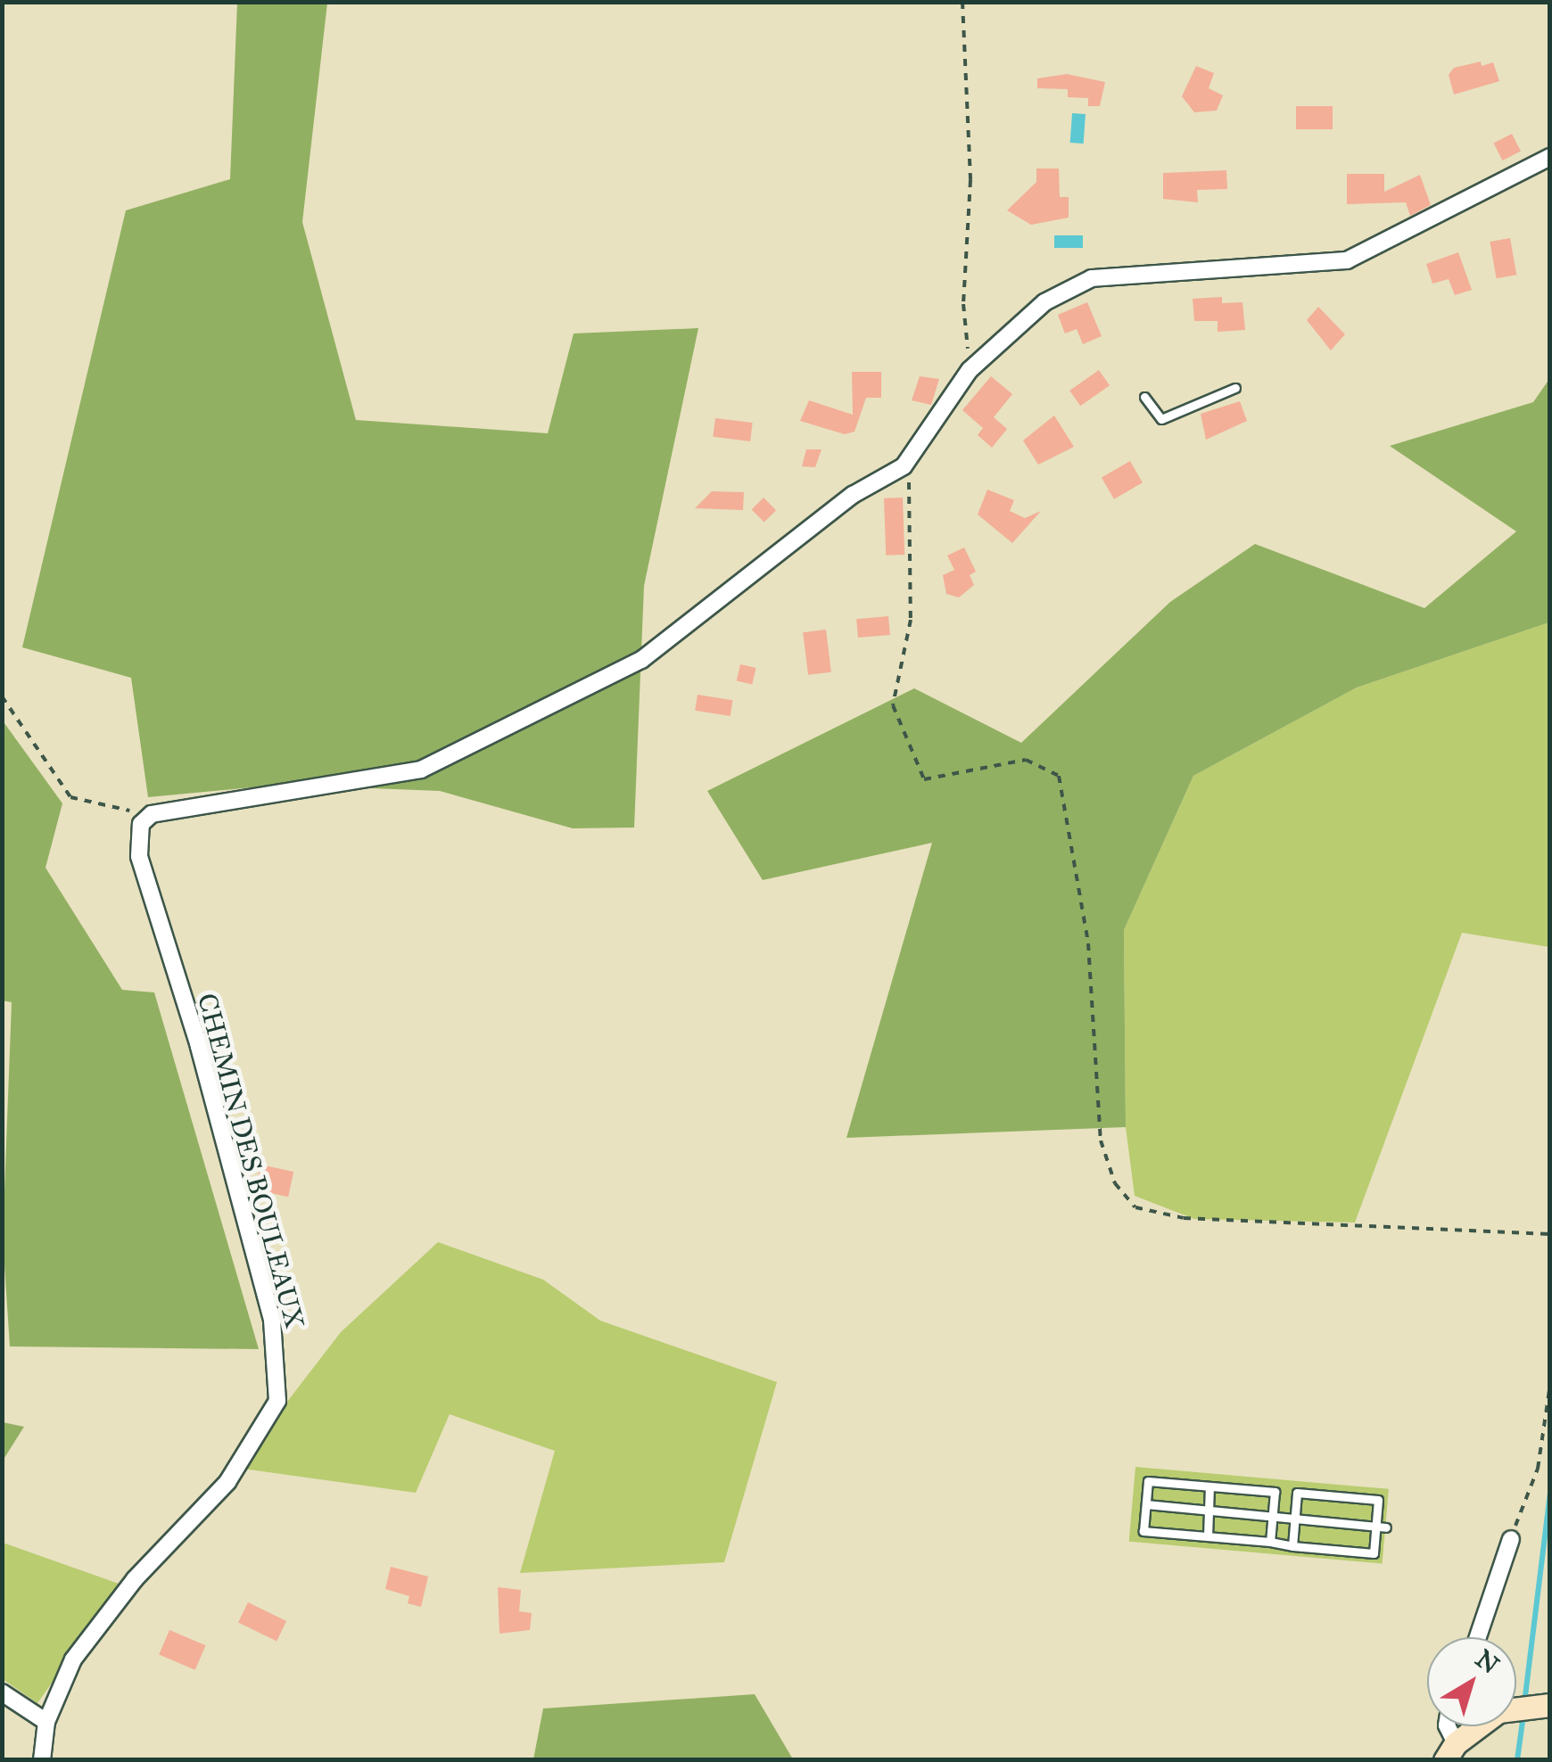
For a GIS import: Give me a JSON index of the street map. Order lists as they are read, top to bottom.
{
  "streets": {
    "street": ["CHEMIN DES BOULEAUX"]
  },
  "north": "top right"
}
